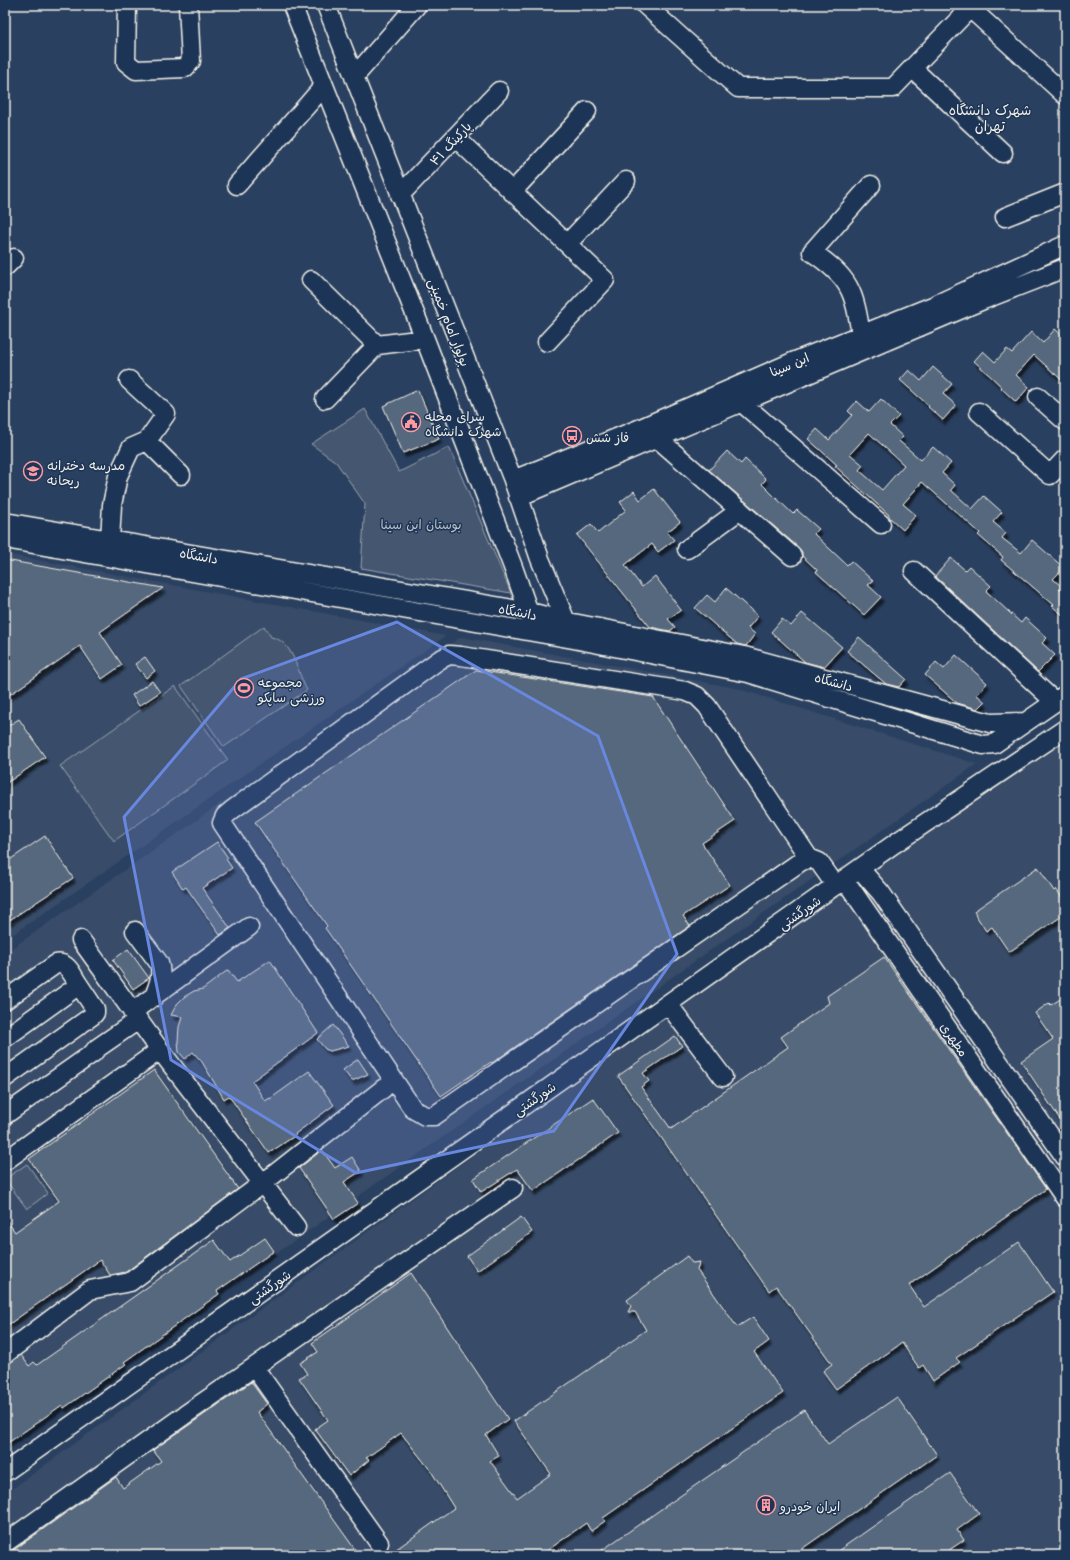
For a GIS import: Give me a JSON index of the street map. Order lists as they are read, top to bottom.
{
  "streets": {
    "street": [
      "پارکینگ ۴۱",
      "بولوار امام خمینی",
      "ابن سینا",
      "دانشگاه",
      "شورگشتی",
      "مطهری"
    ]
  },
  "crossings": [
    ["پارکینگ ۴۱", "بولوار امام خمینی"],
    ["بولوار امام خمینی", "ابن سینا"],
    ["بولوار امام خمینی", "دانشگاه"],
    ["شورگشتی", "مطهری"]
  ],
  "districts": ["شهرک دانشگاه تهران"],
  "parks": ["بوستان ابن سینا"],
  "places": {
    "public building": ["سرای محله شهرک دانشگاه"],
    "bus stop": ["فاز شش"],
    "school or university": ["مدرسه دخترانه ریحانه"],
    "sports": ["مجموعه ورزشی ساپکو"],
    "building": ["ایران خودرو"]
  }
}
